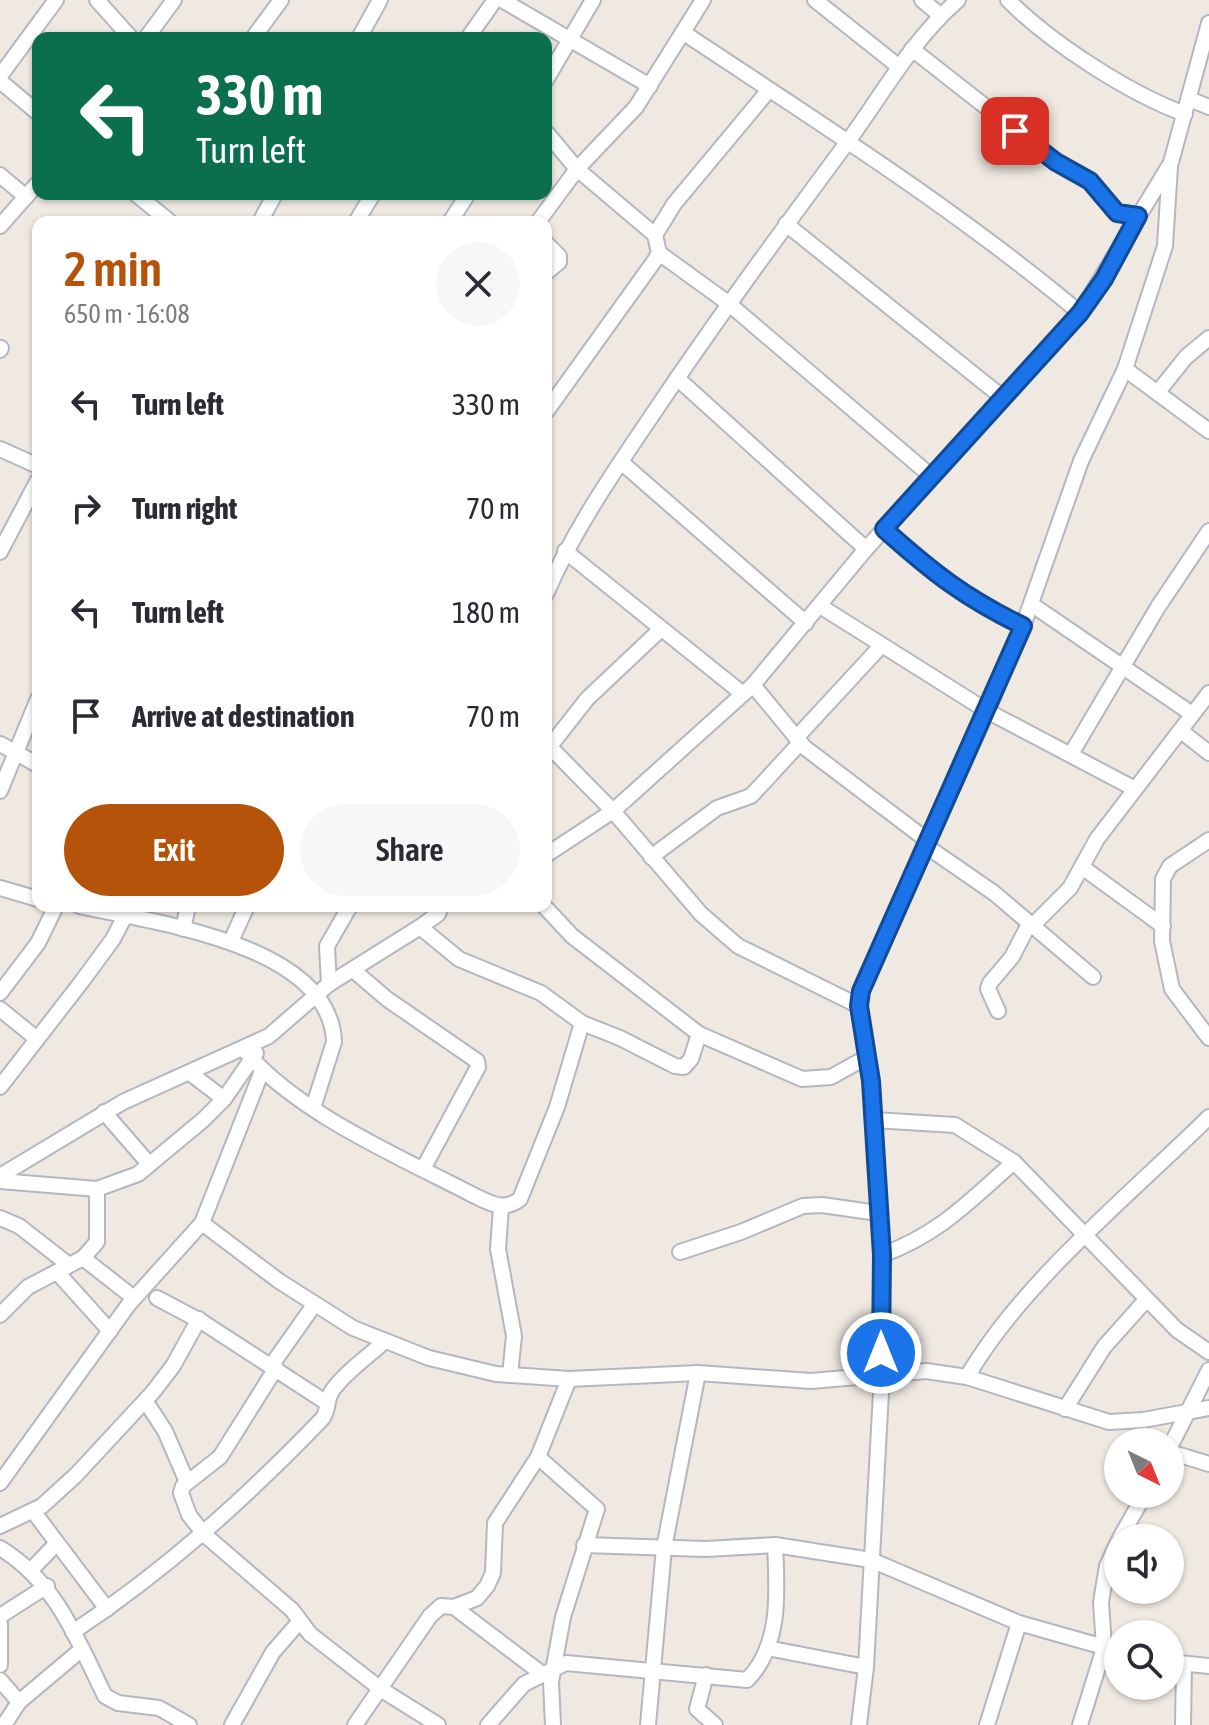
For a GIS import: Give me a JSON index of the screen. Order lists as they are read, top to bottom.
{
  "north": "bottom right",
  "page": {
    "turn": ["330 m", "Turn left"],
    "heading": ["2 min", "650 m · 16:08"],
    "list": [
      {
        "name": "Turn left",
        "value": "330 m"
      },
      {
        "name": "Turn right",
        "value": "70 m"
      },
      {
        "name": "Turn left",
        "value": "180 m"
      },
      {
        "name": "Arrive at destination",
        "value": "70 m"
      }
    ],
    "buttons": ["Exit", "Share"]
  }
}
